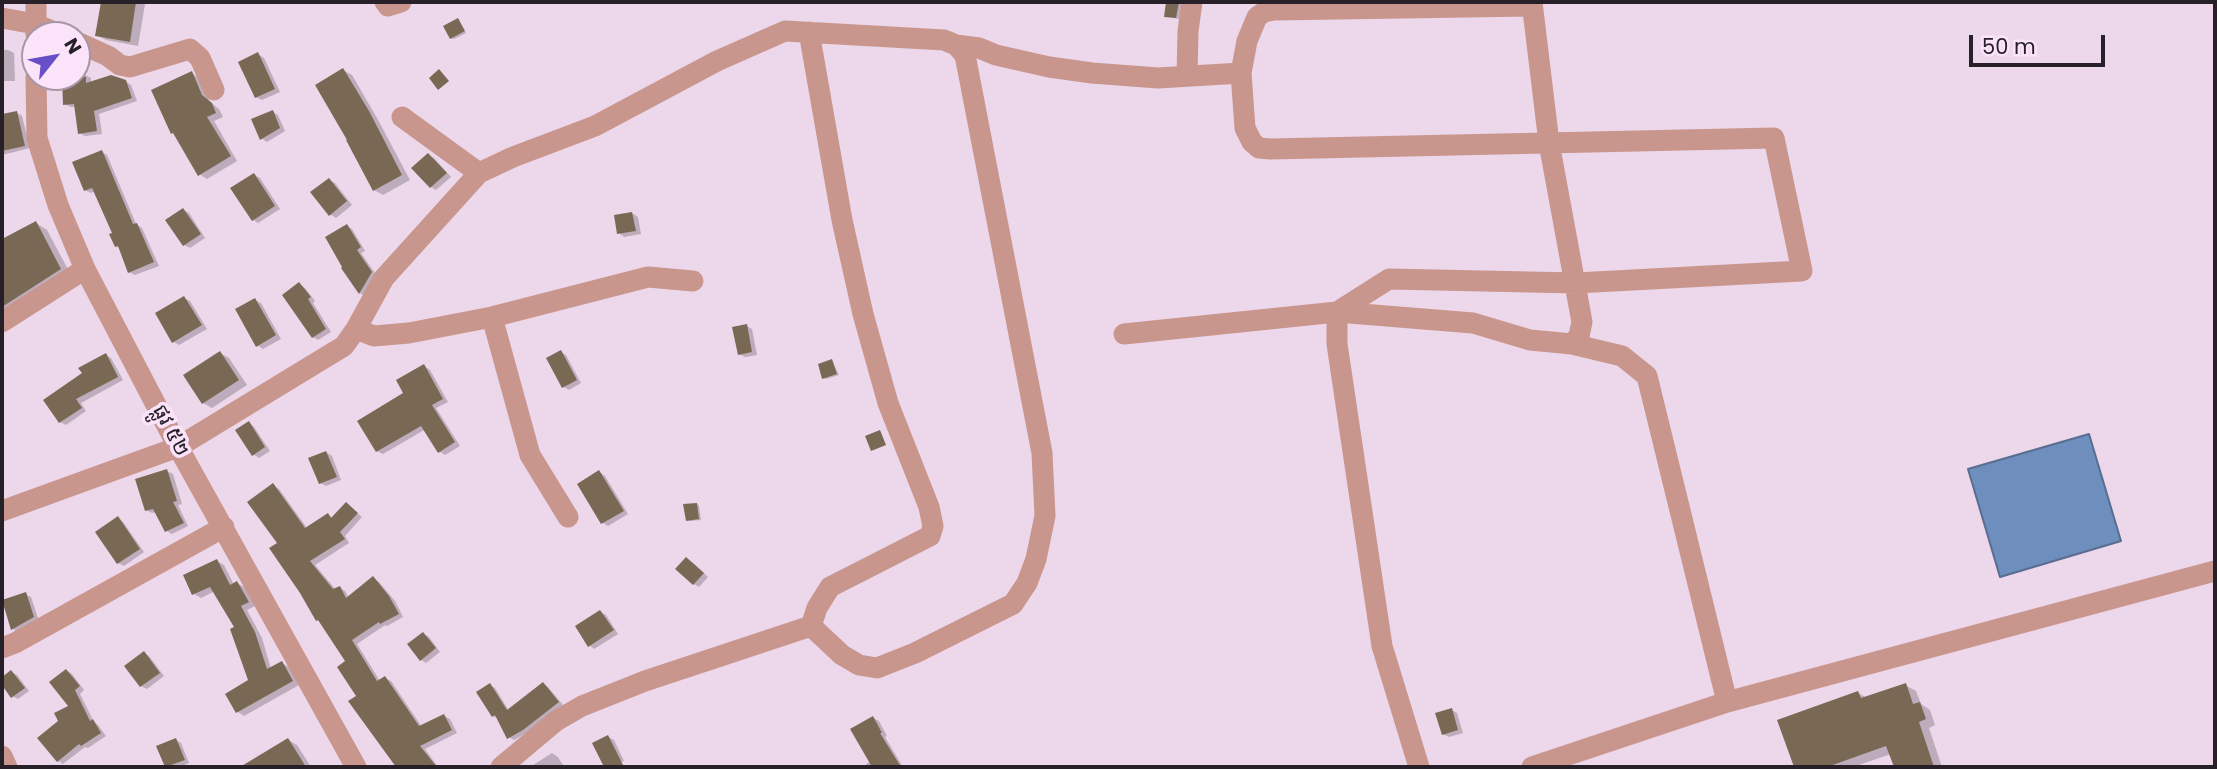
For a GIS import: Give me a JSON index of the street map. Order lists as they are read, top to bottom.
{
  "streets": {
    "street": ["ផ្លូវ ៥២"]
  },
  "scale_bar": "50 m",
  "north": "top right"
}
